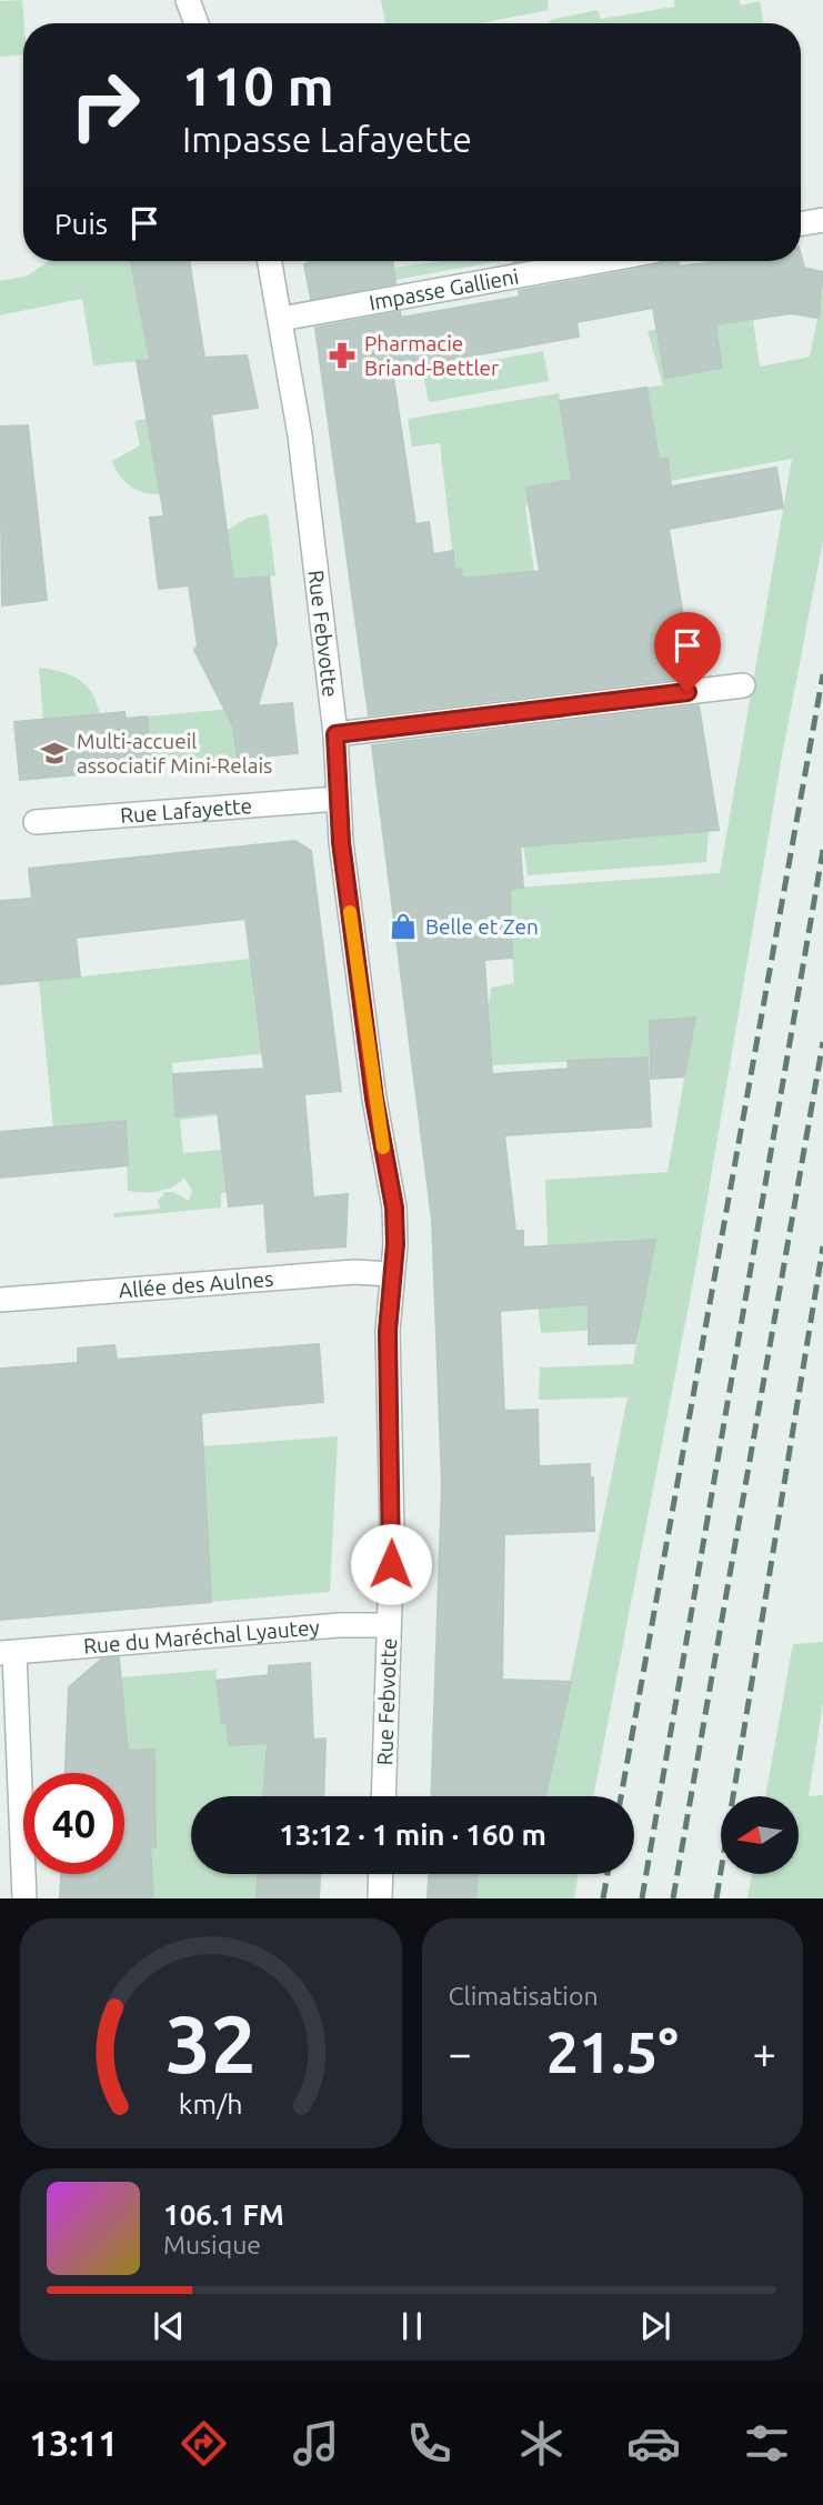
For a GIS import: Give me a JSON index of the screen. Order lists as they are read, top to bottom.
{
  "streets": {
    "street": [
      "Impasse Gallieni",
      "Rue Febvotte",
      "Rue Lafayette",
      "Allée des Aulnes",
      "Rue du Maréchal Lyautey"
    ]
  },
  "crossings": [
    ["Impasse Gallieni", "Rue Febvotte"],
    ["Rue Febvotte", "Rue Lafayette"],
    ["Rue Febvotte", "Allée des Aulnes"],
    ["Rue Febvotte", "Rue du Maréchal Lyautey"]
  ],
  "places": {
    "pharmacy": ["Pharmacie Briand-Bettler"],
    "school or university": ["Multi-accueil associatif Mini-Relais"],
    "shop": ["Belle et Zen"]
  },
  "north": "left",
  "page": {
    "turn": ["110 m", "Impasse Lafayette"],
    "then": "Puis",
    "limit": "40",
    "trip": "13:12 · 1 min · 160 m",
    "tile": "Climatisation",
    "heat": ["−", "21.5°", "+"],
    "song": ["106.1 FM", "Musique"],
    "tabs": "13:11",
    "gauge": ["32", "km/h"]
  }
}
